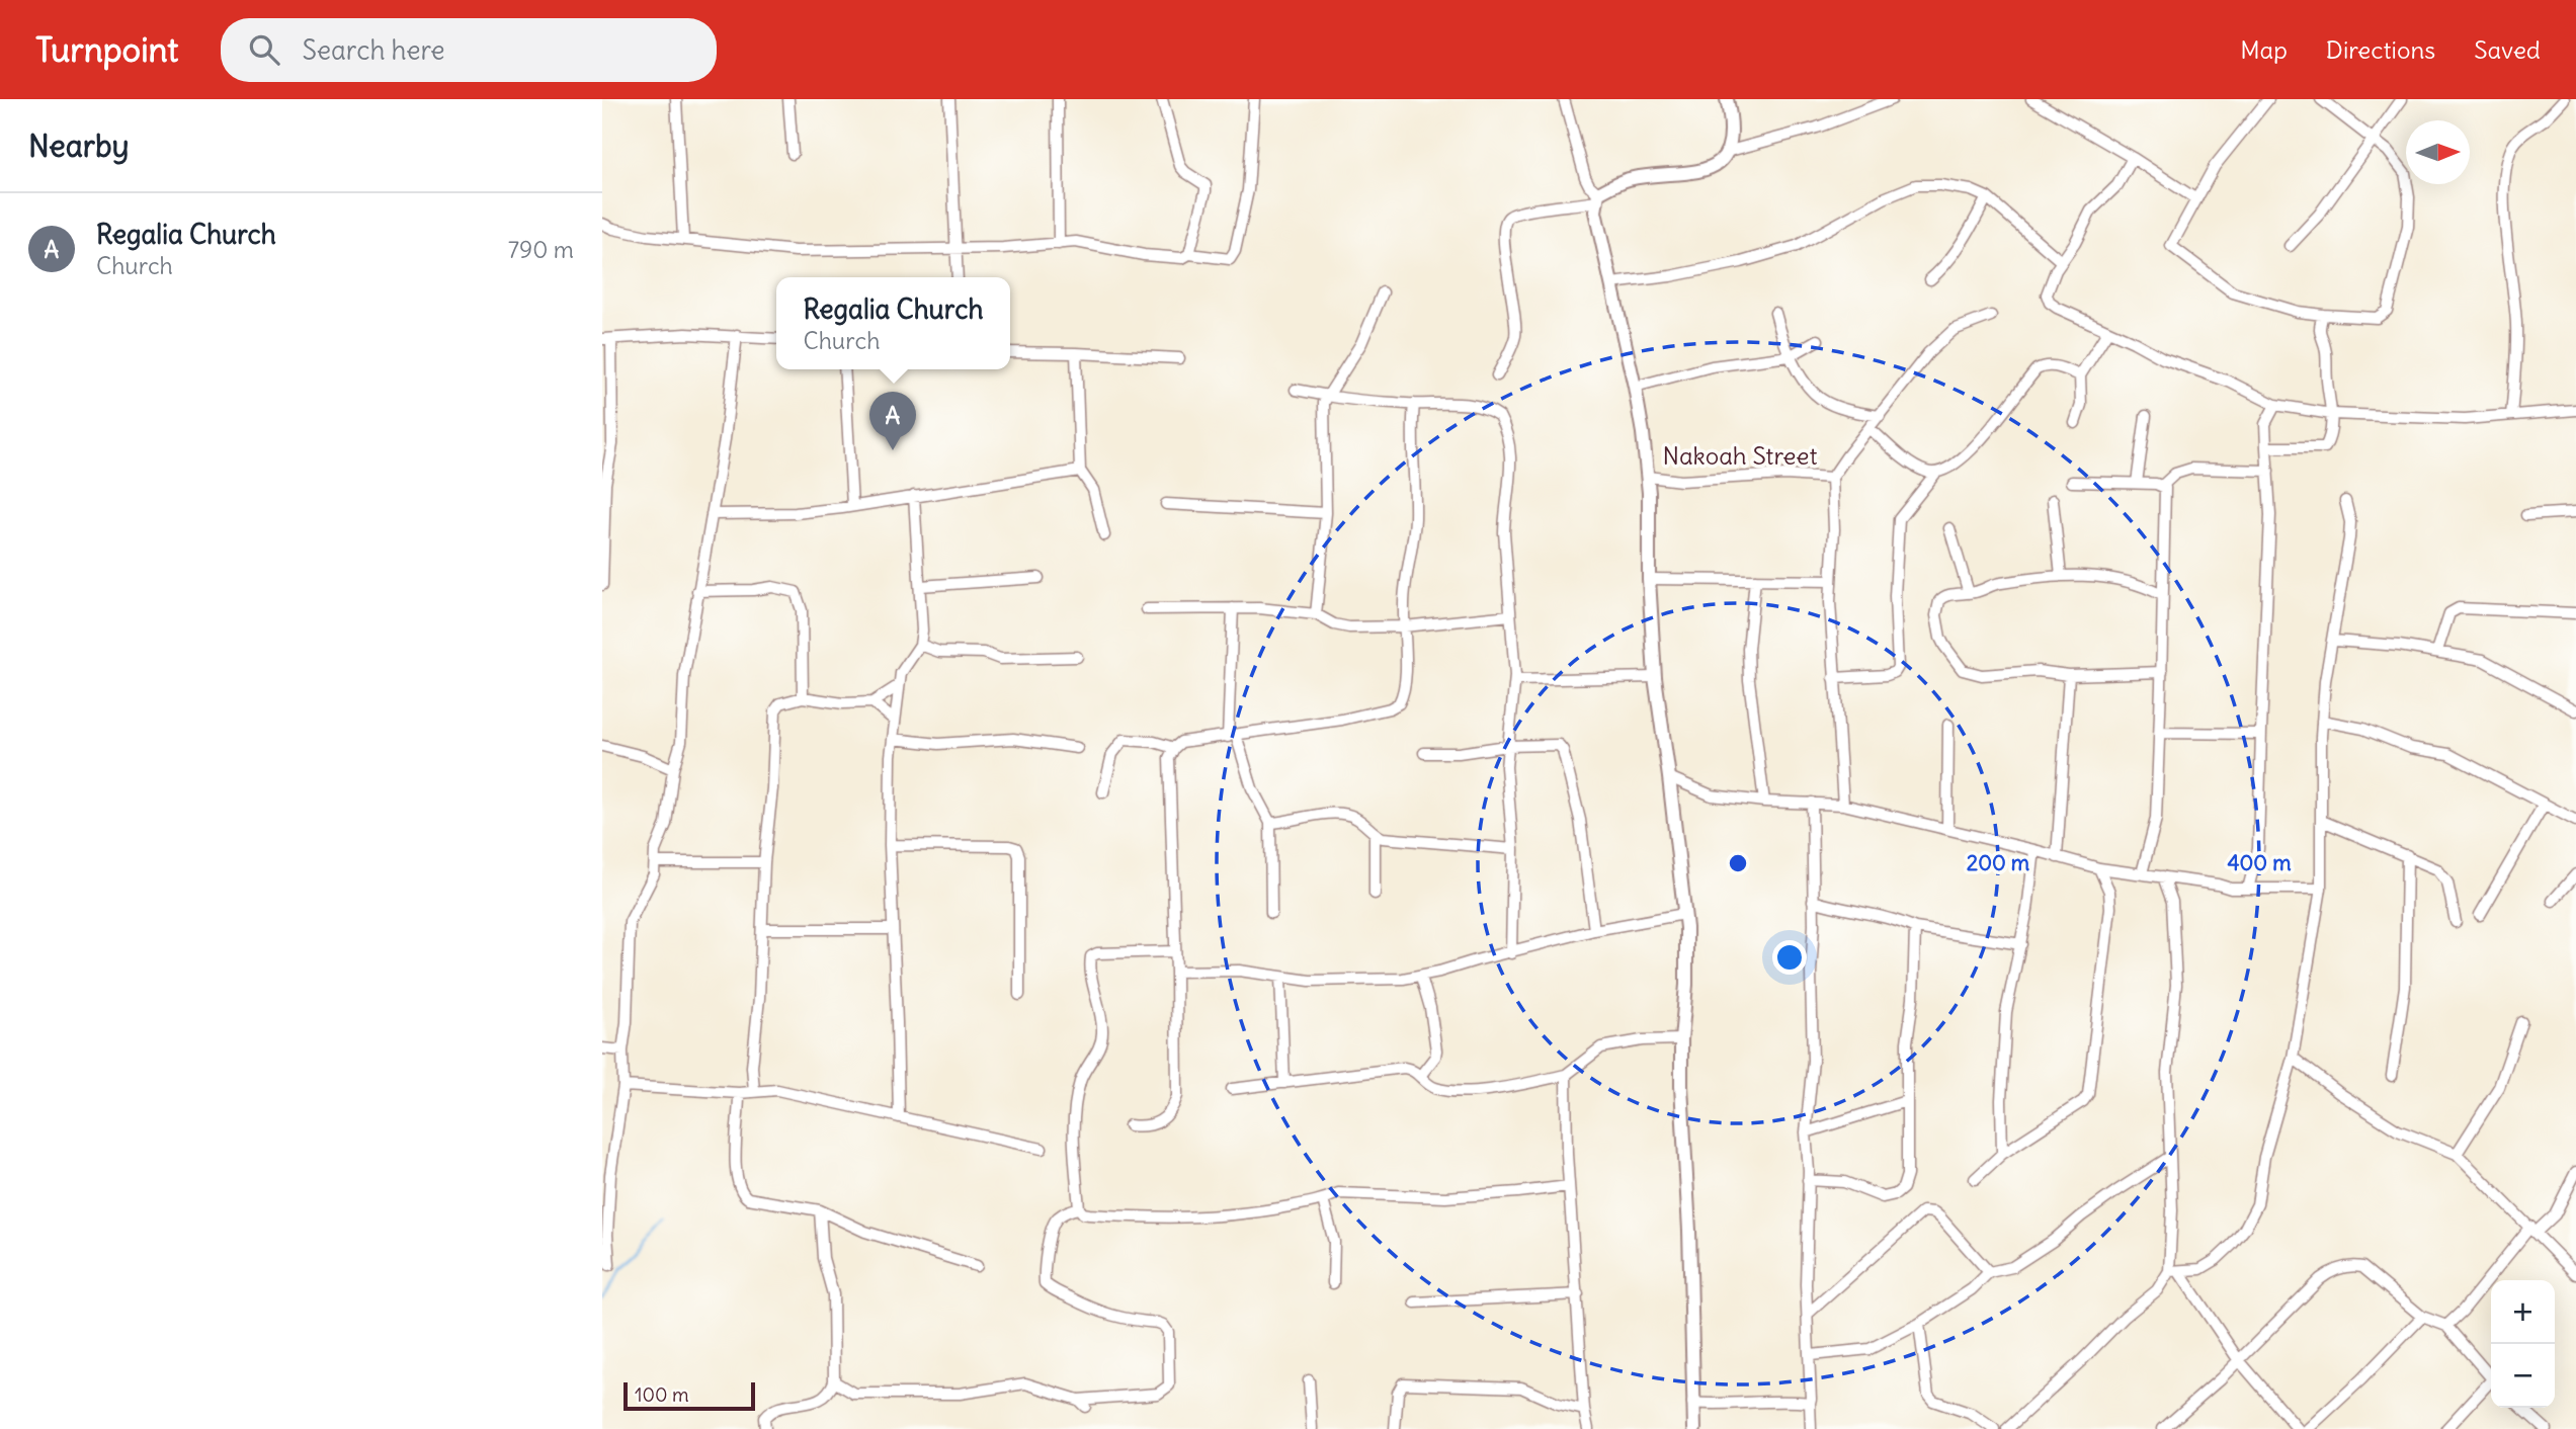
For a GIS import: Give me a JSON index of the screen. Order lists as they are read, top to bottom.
{
  "streets": {
    "street": ["Nakoah Street"]
  },
  "scale_bar": "100 m",
  "north": "right",
  "page": {
    "header": "Turnpoint",
    "search": "Search here",
    "nav": ["Map", "Directions", "Saved"],
    "heading": "Nearby",
    "list": [
      {
        "mark": "A",
        "name": "Regalia Church",
        "note": "Church",
        "value": "790 m"
      }
    ],
    "popup": ["Regalia Church", "Church"],
    "pins": "A",
    "map_buttons": ["+", "−"],
    "scale": "100 m"
  },
  "rings": ["200 m", "400 m"]
}
